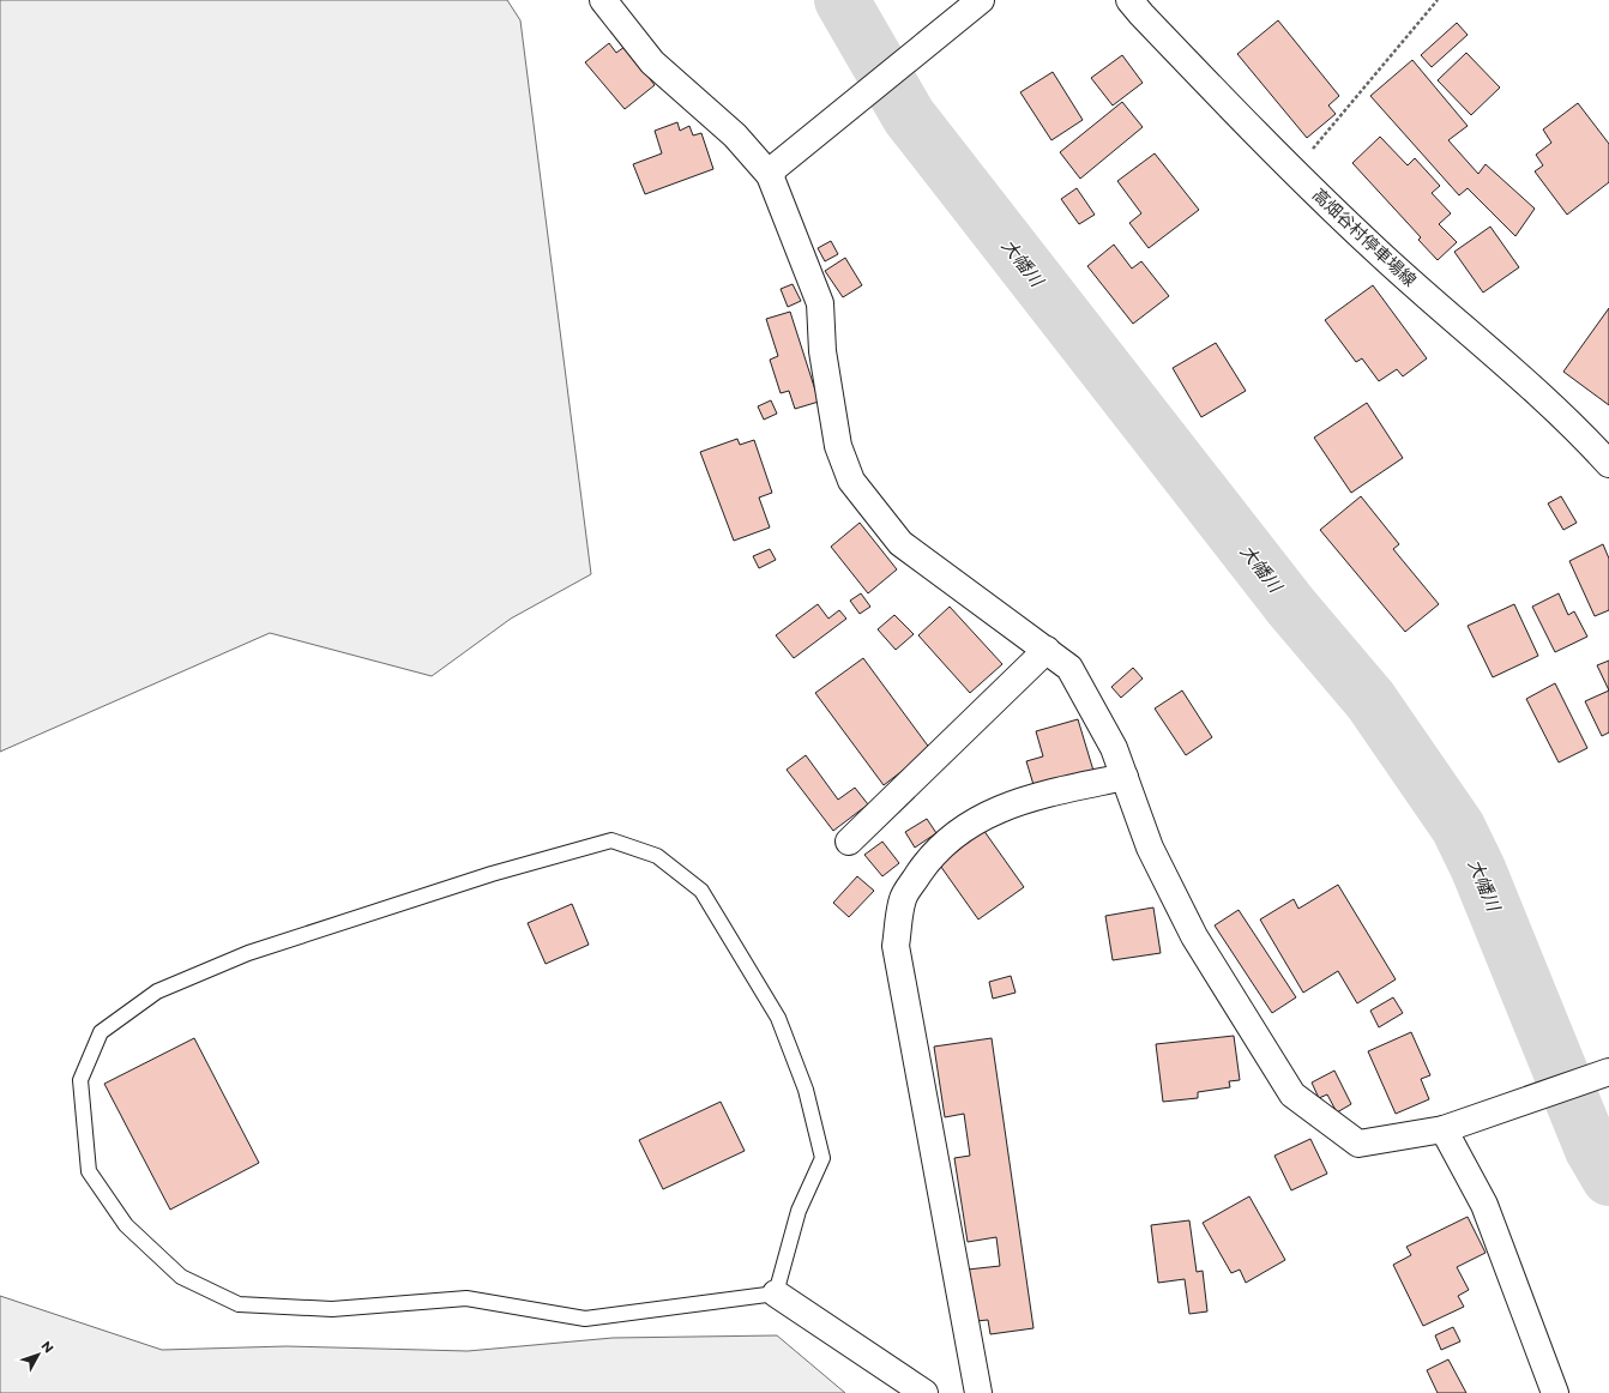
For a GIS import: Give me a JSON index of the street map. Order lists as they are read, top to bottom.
{
  "streets": {
    "street": ["高畑谷村停車場線"]
  },
  "water": ["大幡川"],
  "north": "top right"
}
